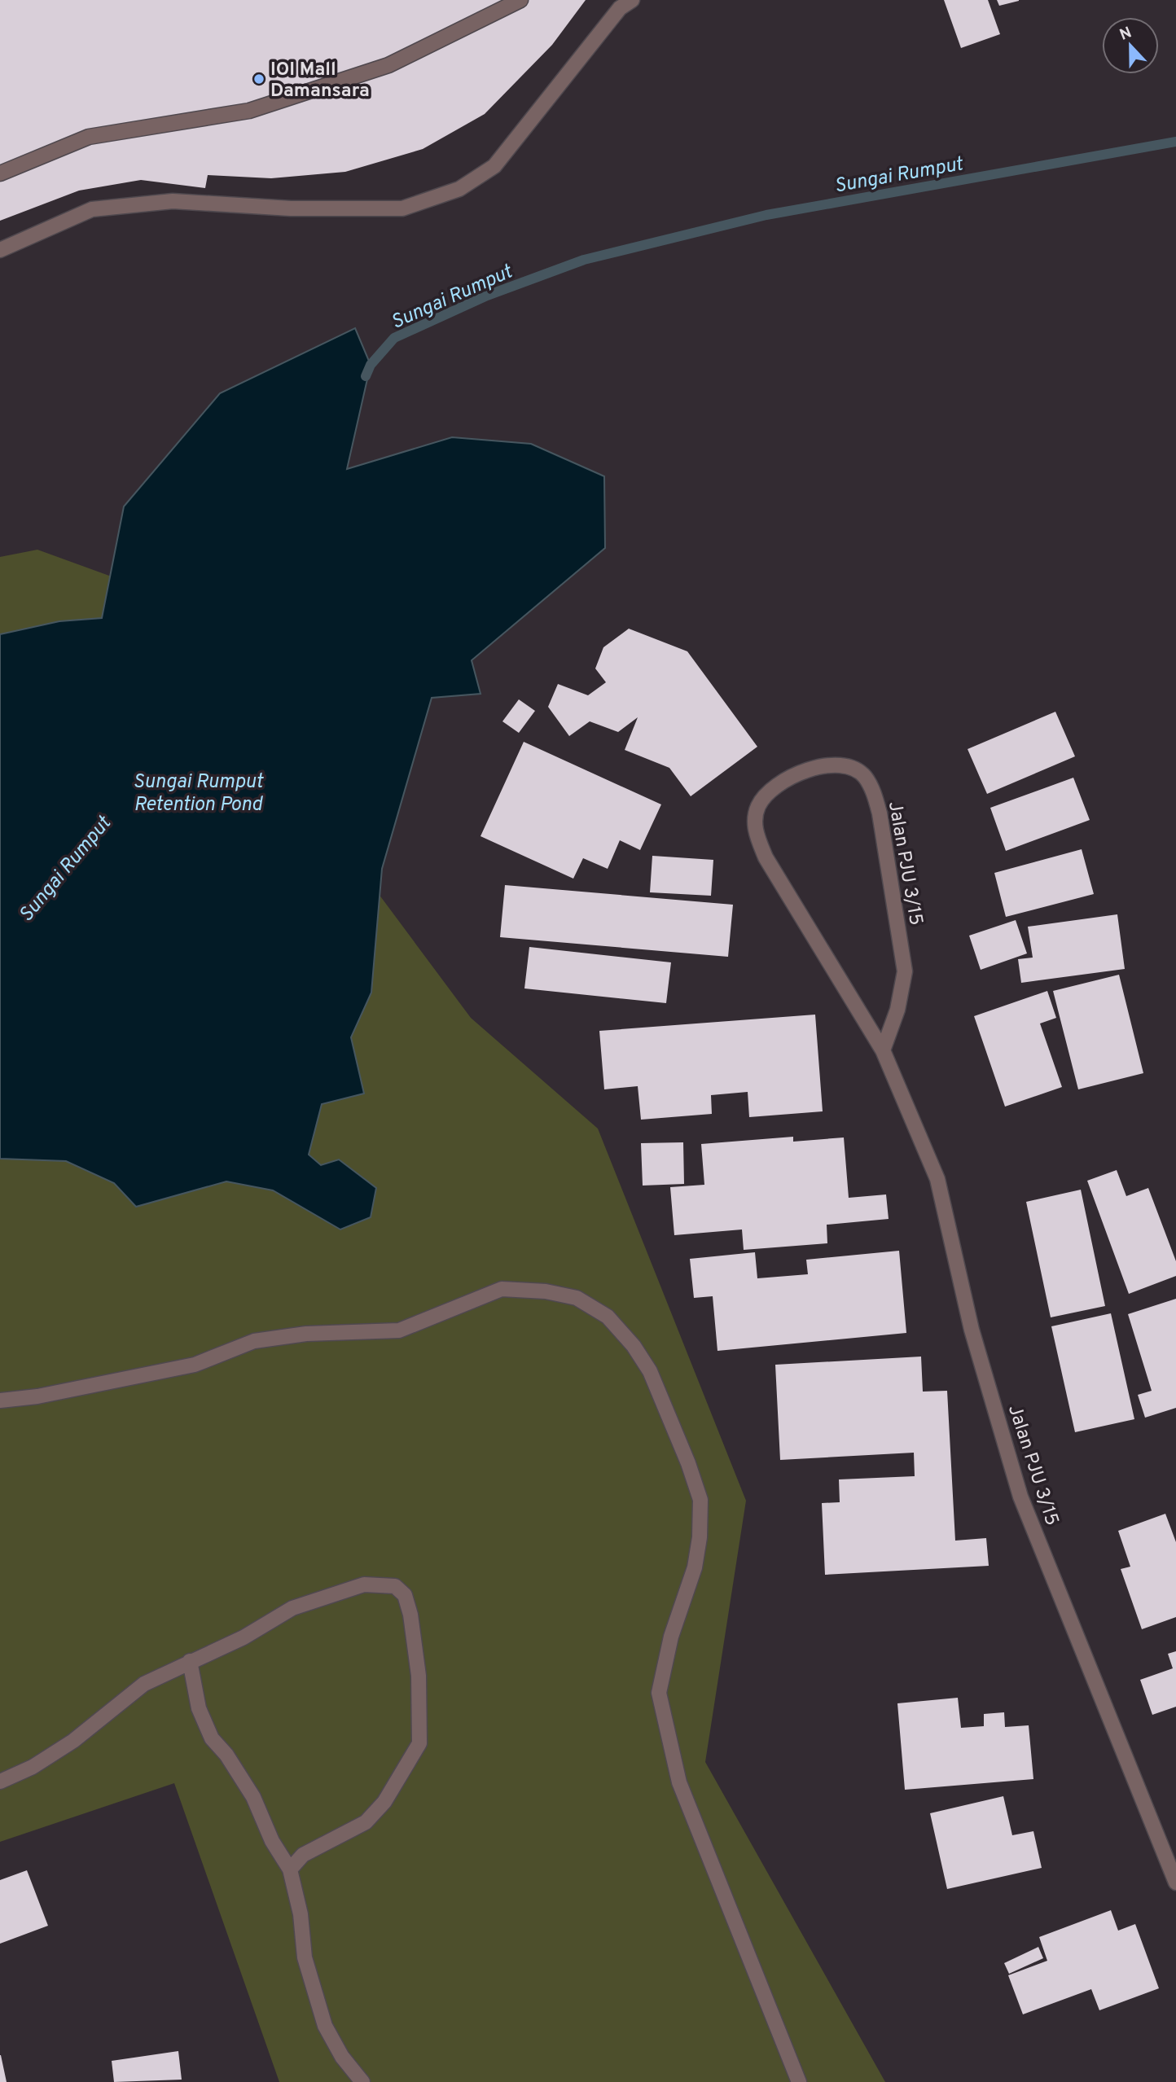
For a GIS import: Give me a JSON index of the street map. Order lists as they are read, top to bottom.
{
  "streets": {
    "street": ["Jalan PJU 3/15"]
  },
  "water": ["Sungai Rumput", "Sungai Rumput Retention Pond"],
  "places": ["IOI Mall Damansara"],
  "north": "top"
}
